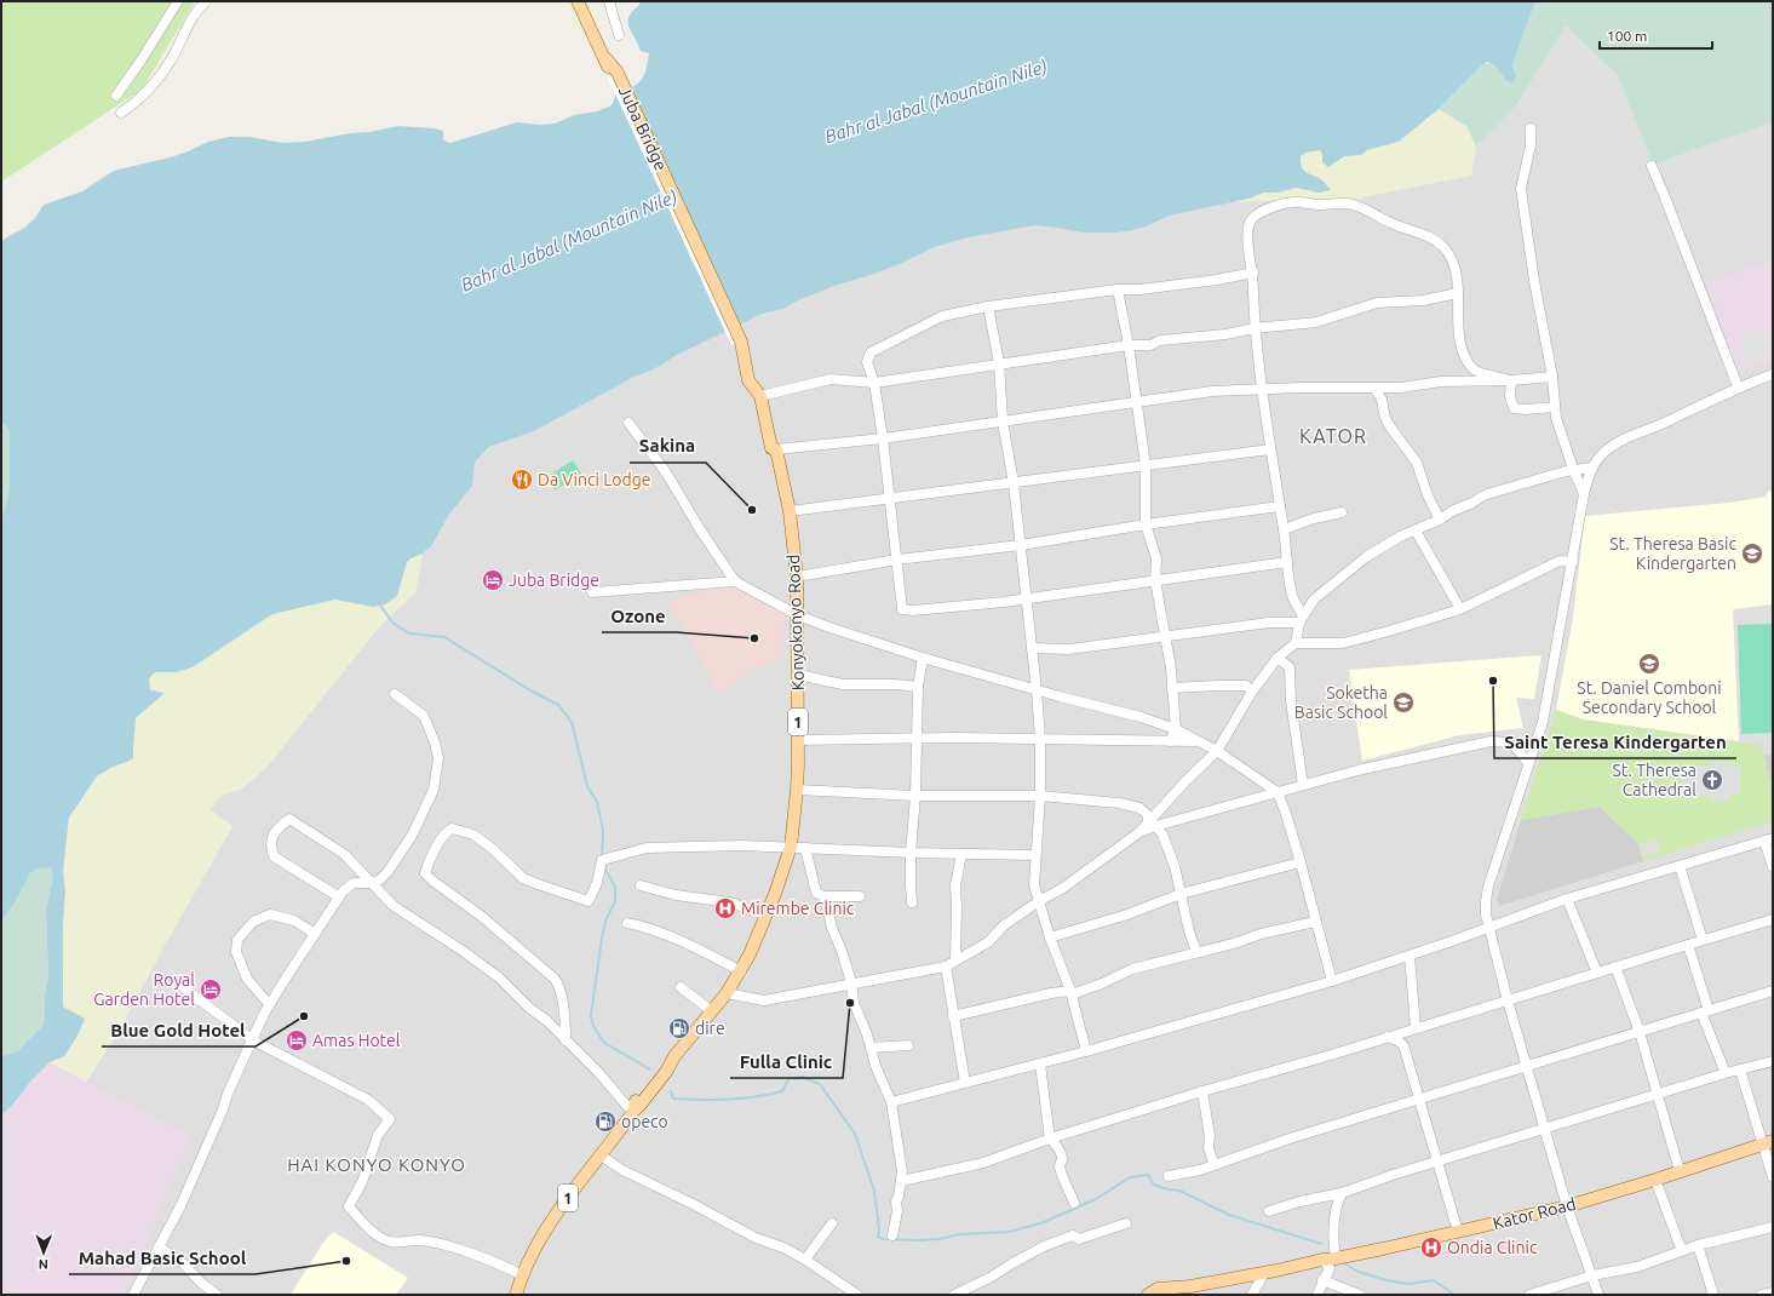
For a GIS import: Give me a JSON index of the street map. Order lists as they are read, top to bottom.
{
  "streets": {
    "main road": [
      "Juba Bridge",
      "Konyokonyo Road",
      "1",
      "Kator Road"
    ]
  },
  "crossings": [
    ["Juba Bridge", "Konyokonyo Road"]
  ],
  "districts": ["KATOR", "HAI KONYO KONYO"],
  "water": ["Bahr al Jabal (Mountain Nile)"],
  "places": {
    "restaurant": ["Da Vinci Lodge"],
    "other": [
      "Sakina",
      "Ozone",
      "Saint Teresa Kindergarten",
      "Fulla Clinic",
      "Blue Gold Hotel",
      "Mahad Basic School"
    ],
    "school or university": ["St. Theresa Basic Kindergarten", "St. Daniel Comboni Secondary School", "Soketha Basic School"],
    "hotel": ["Juba Bridge", "Royal Garden Hotel", "Amas Hotel"],
    "church": ["St. Theresa Cathedral"],
    "hospital": ["Mirembe Clinic", "Ondia Clinic"],
    "fuel station": ["dire", "opeco"]
  },
  "scale_bar": "100 m",
  "north": "bottom"
}
